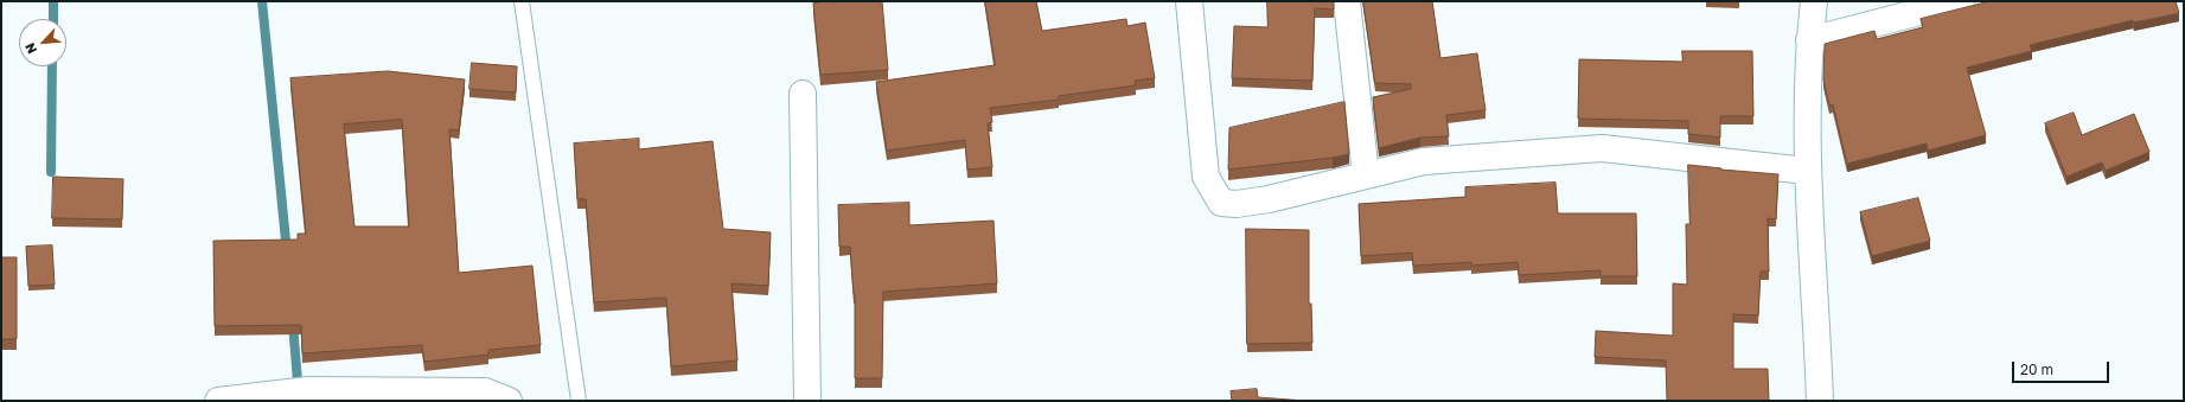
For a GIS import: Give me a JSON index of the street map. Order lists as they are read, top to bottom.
{
  "scale_bar": "20 m",
  "north": "bottom left"
}
